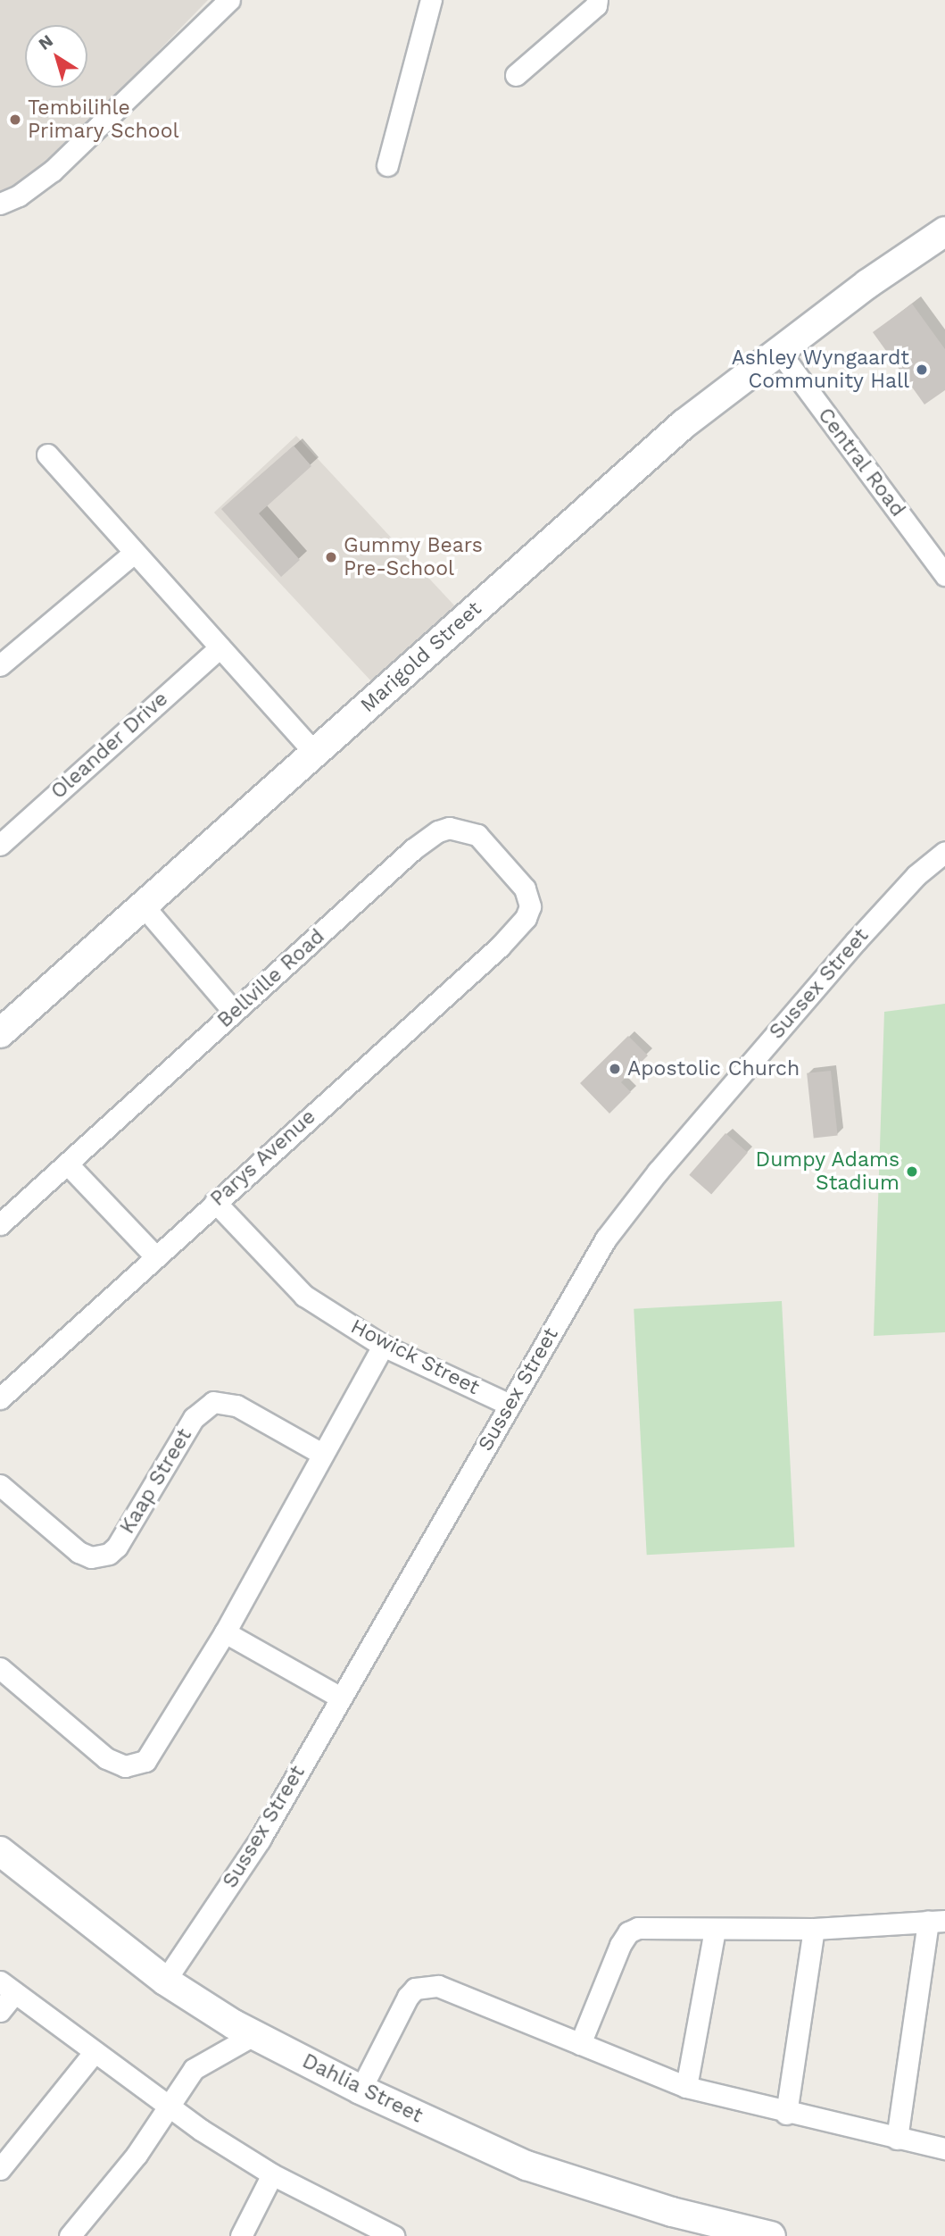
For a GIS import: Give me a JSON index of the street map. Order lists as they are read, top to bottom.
{
  "streets": {
    "street": [
      "Central Road",
      "Marigold Street",
      "Oleander Drive",
      "Bellville Road",
      "Sussex Street",
      "Parys Avenue",
      "Howick Street",
      "Kaap Street",
      "Dahlia Street"
    ]
  },
  "crossings": [
    ["Central Road", "Marigold Street"],
    ["Bellville Road", "Parys Avenue"],
    ["Sussex Street", "Howick Street"],
    ["Sussex Street", "Dahlia Street"],
    ["Parys Avenue", "Howick Street"]
  ],
  "places": [
    "Tembilihle Primary School",
    "Ashley Wyngaardt Community Hall",
    "Gummy Bears Pre-School",
    "Apostolic Church",
    "Dumpy Adams Stadium"
  ],
  "north": "top left"
}
